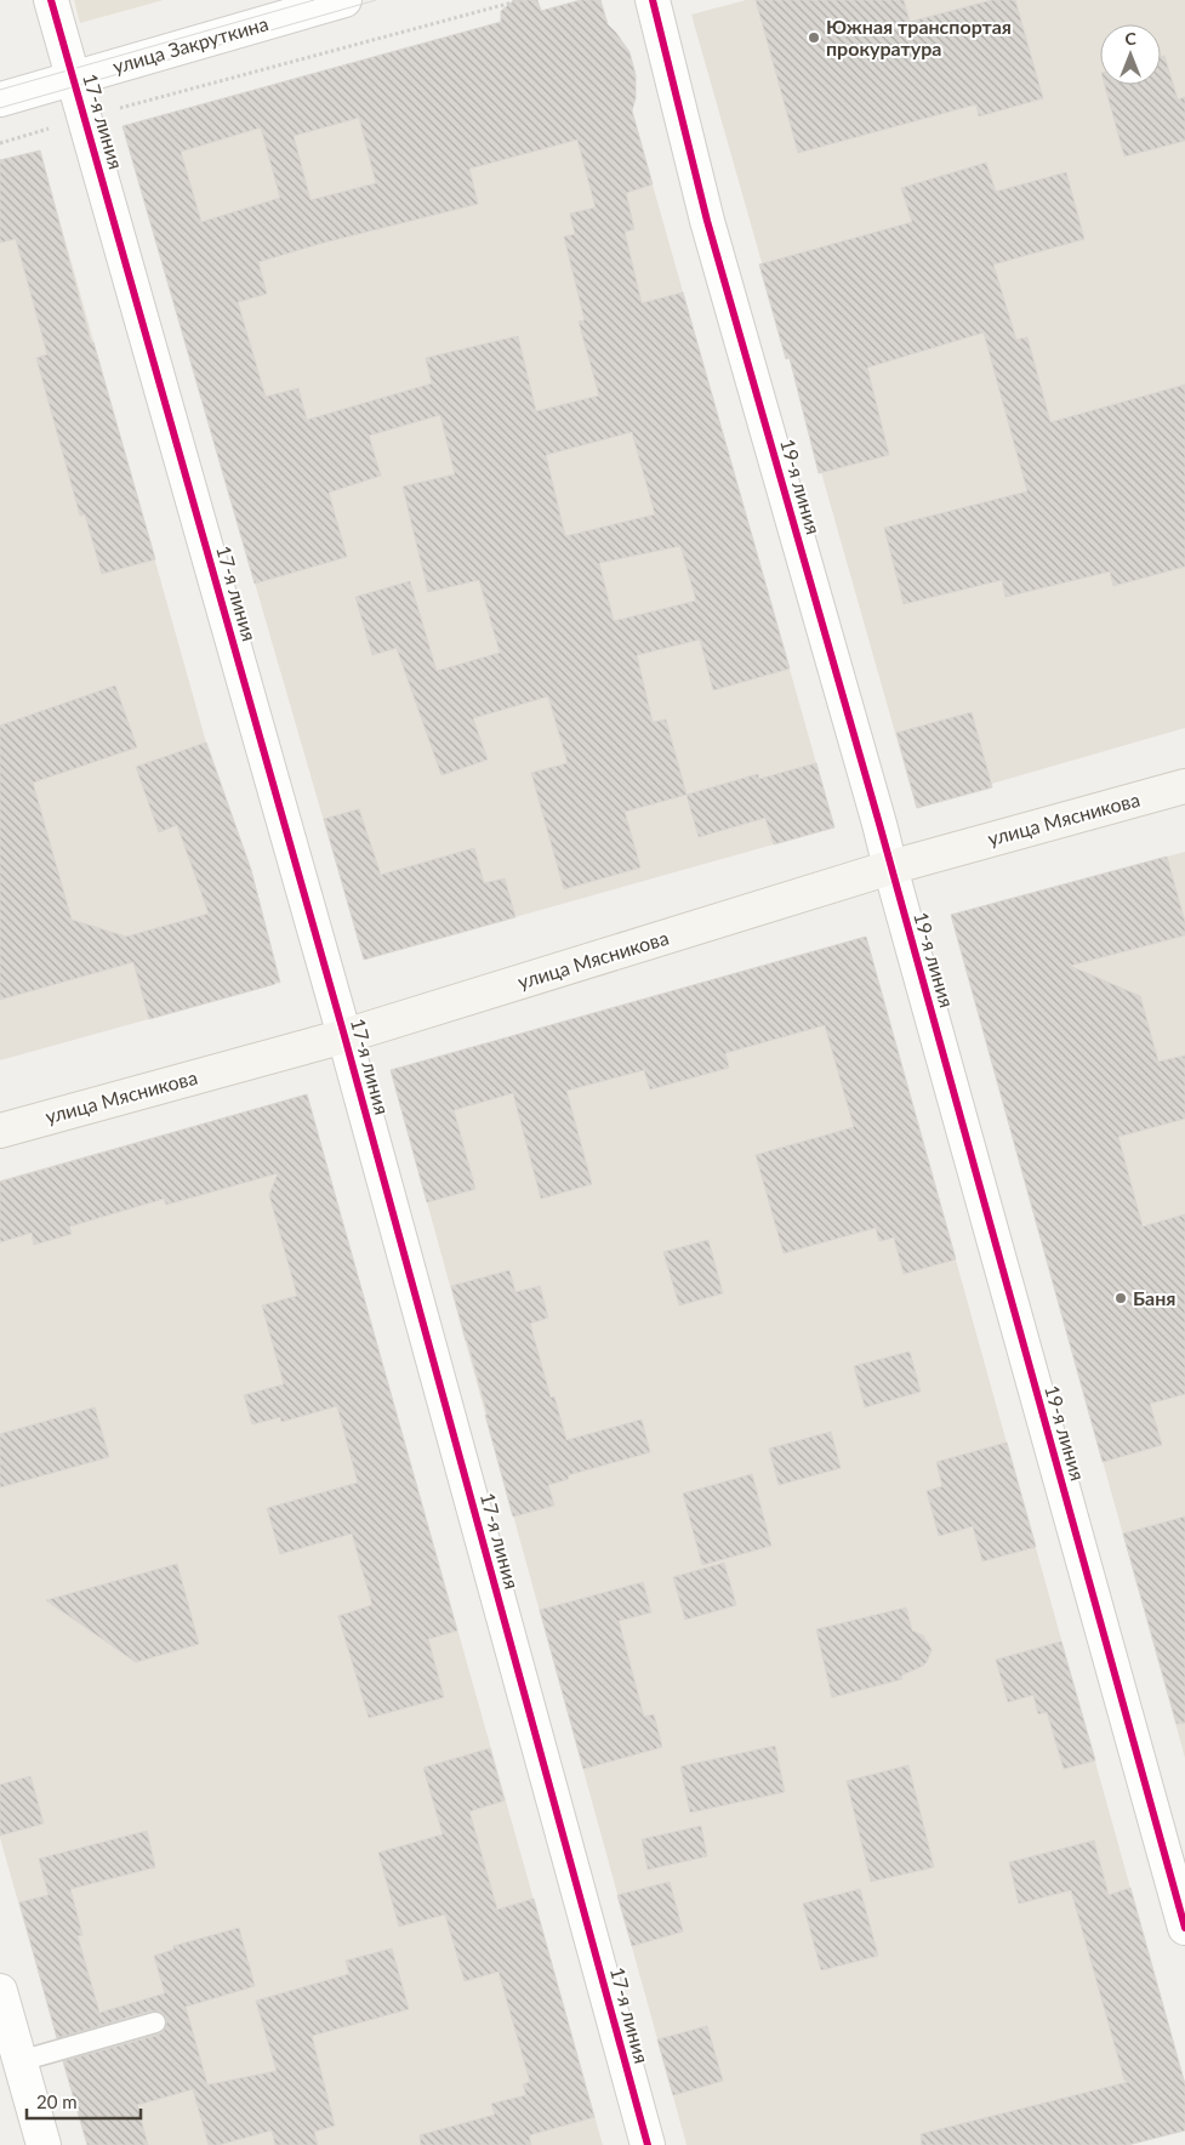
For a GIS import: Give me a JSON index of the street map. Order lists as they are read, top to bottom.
{
  "streets": {
    "main road": ["улица Мясникова"],
    "street": ["улица Закруткина", "17-я линия", "19-я линия"]
  },
  "crossings": [
    ["улица Закруткина", "17-я линия"],
    ["17-я линия", "улица Мясникова"],
    ["19-я линия", "улица Мясникова"]
  ],
  "places": ["Южная транспортая прокуратура", "Баня"],
  "scale_bar": "20 m",
  "north": "top"
}
